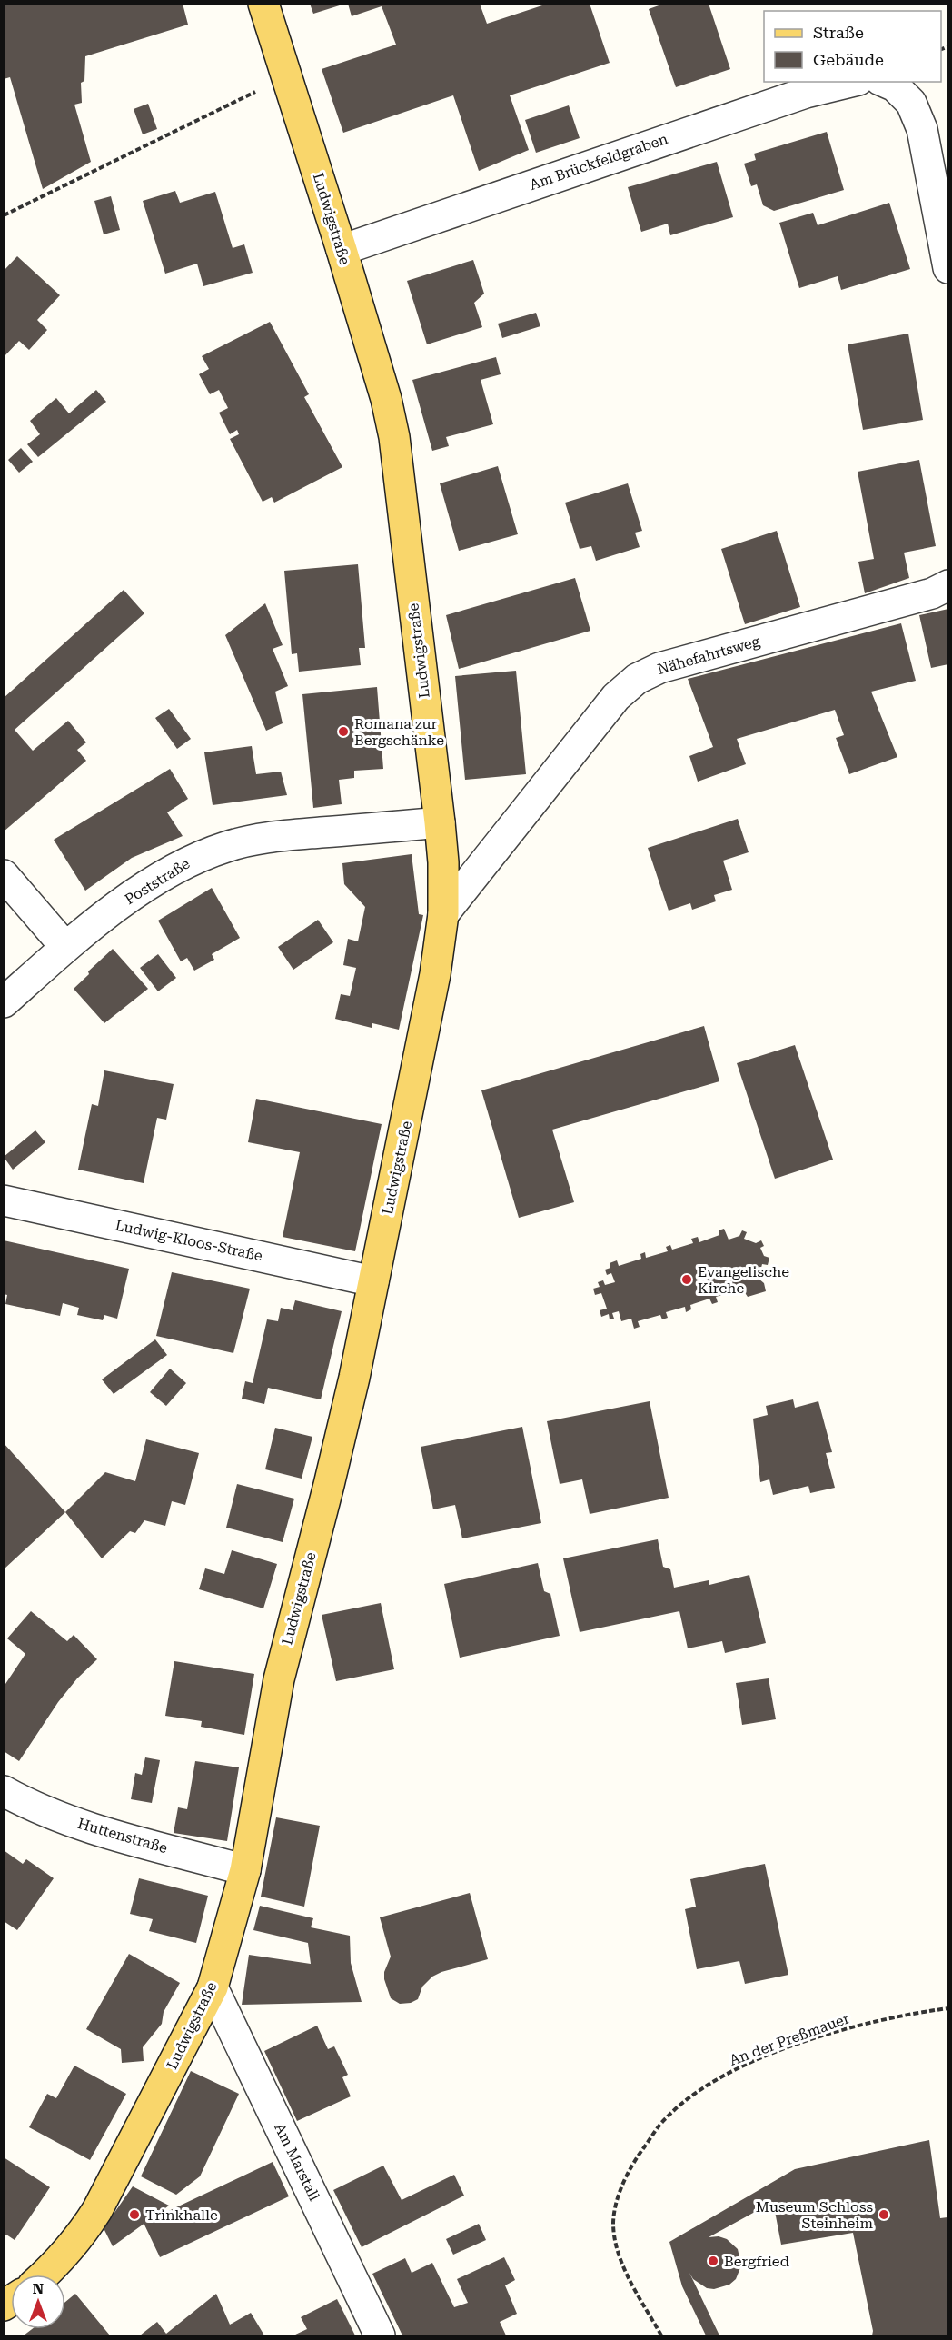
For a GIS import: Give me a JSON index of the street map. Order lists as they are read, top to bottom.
{
  "streets": {
    "main road": ["Ludwigstraße"],
    "street": [
      "Am Brückfeldgraben",
      "Nähefahrtsweg",
      "Poststraße",
      "Ludwig-Kloos-Straße",
      "Huttenstraße",
      "Am Marstall"
    ],
    "path": ["An der Preßmauer"]
  },
  "crossings": [
    ["Am Brückfeldgraben", "Ludwigstraße"],
    ["Ludwigstraße", "Nähefahrtsweg"],
    ["Ludwigstraße", "Poststraße"],
    ["Ludwigstraße", "Ludwig-Kloos-Straße"],
    ["Ludwigstraße", "Huttenstraße"],
    ["Ludwigstraße", "Am Marstall"]
  ],
  "places": [
    "Romana zur Bergschänke",
    "Evangelische Kirche",
    "Trinkhalle",
    "Museum Schloss Steinheim",
    "Bergfried"
  ],
  "legend": ["Straße", "Gebäude"],
  "north": "top"
}
